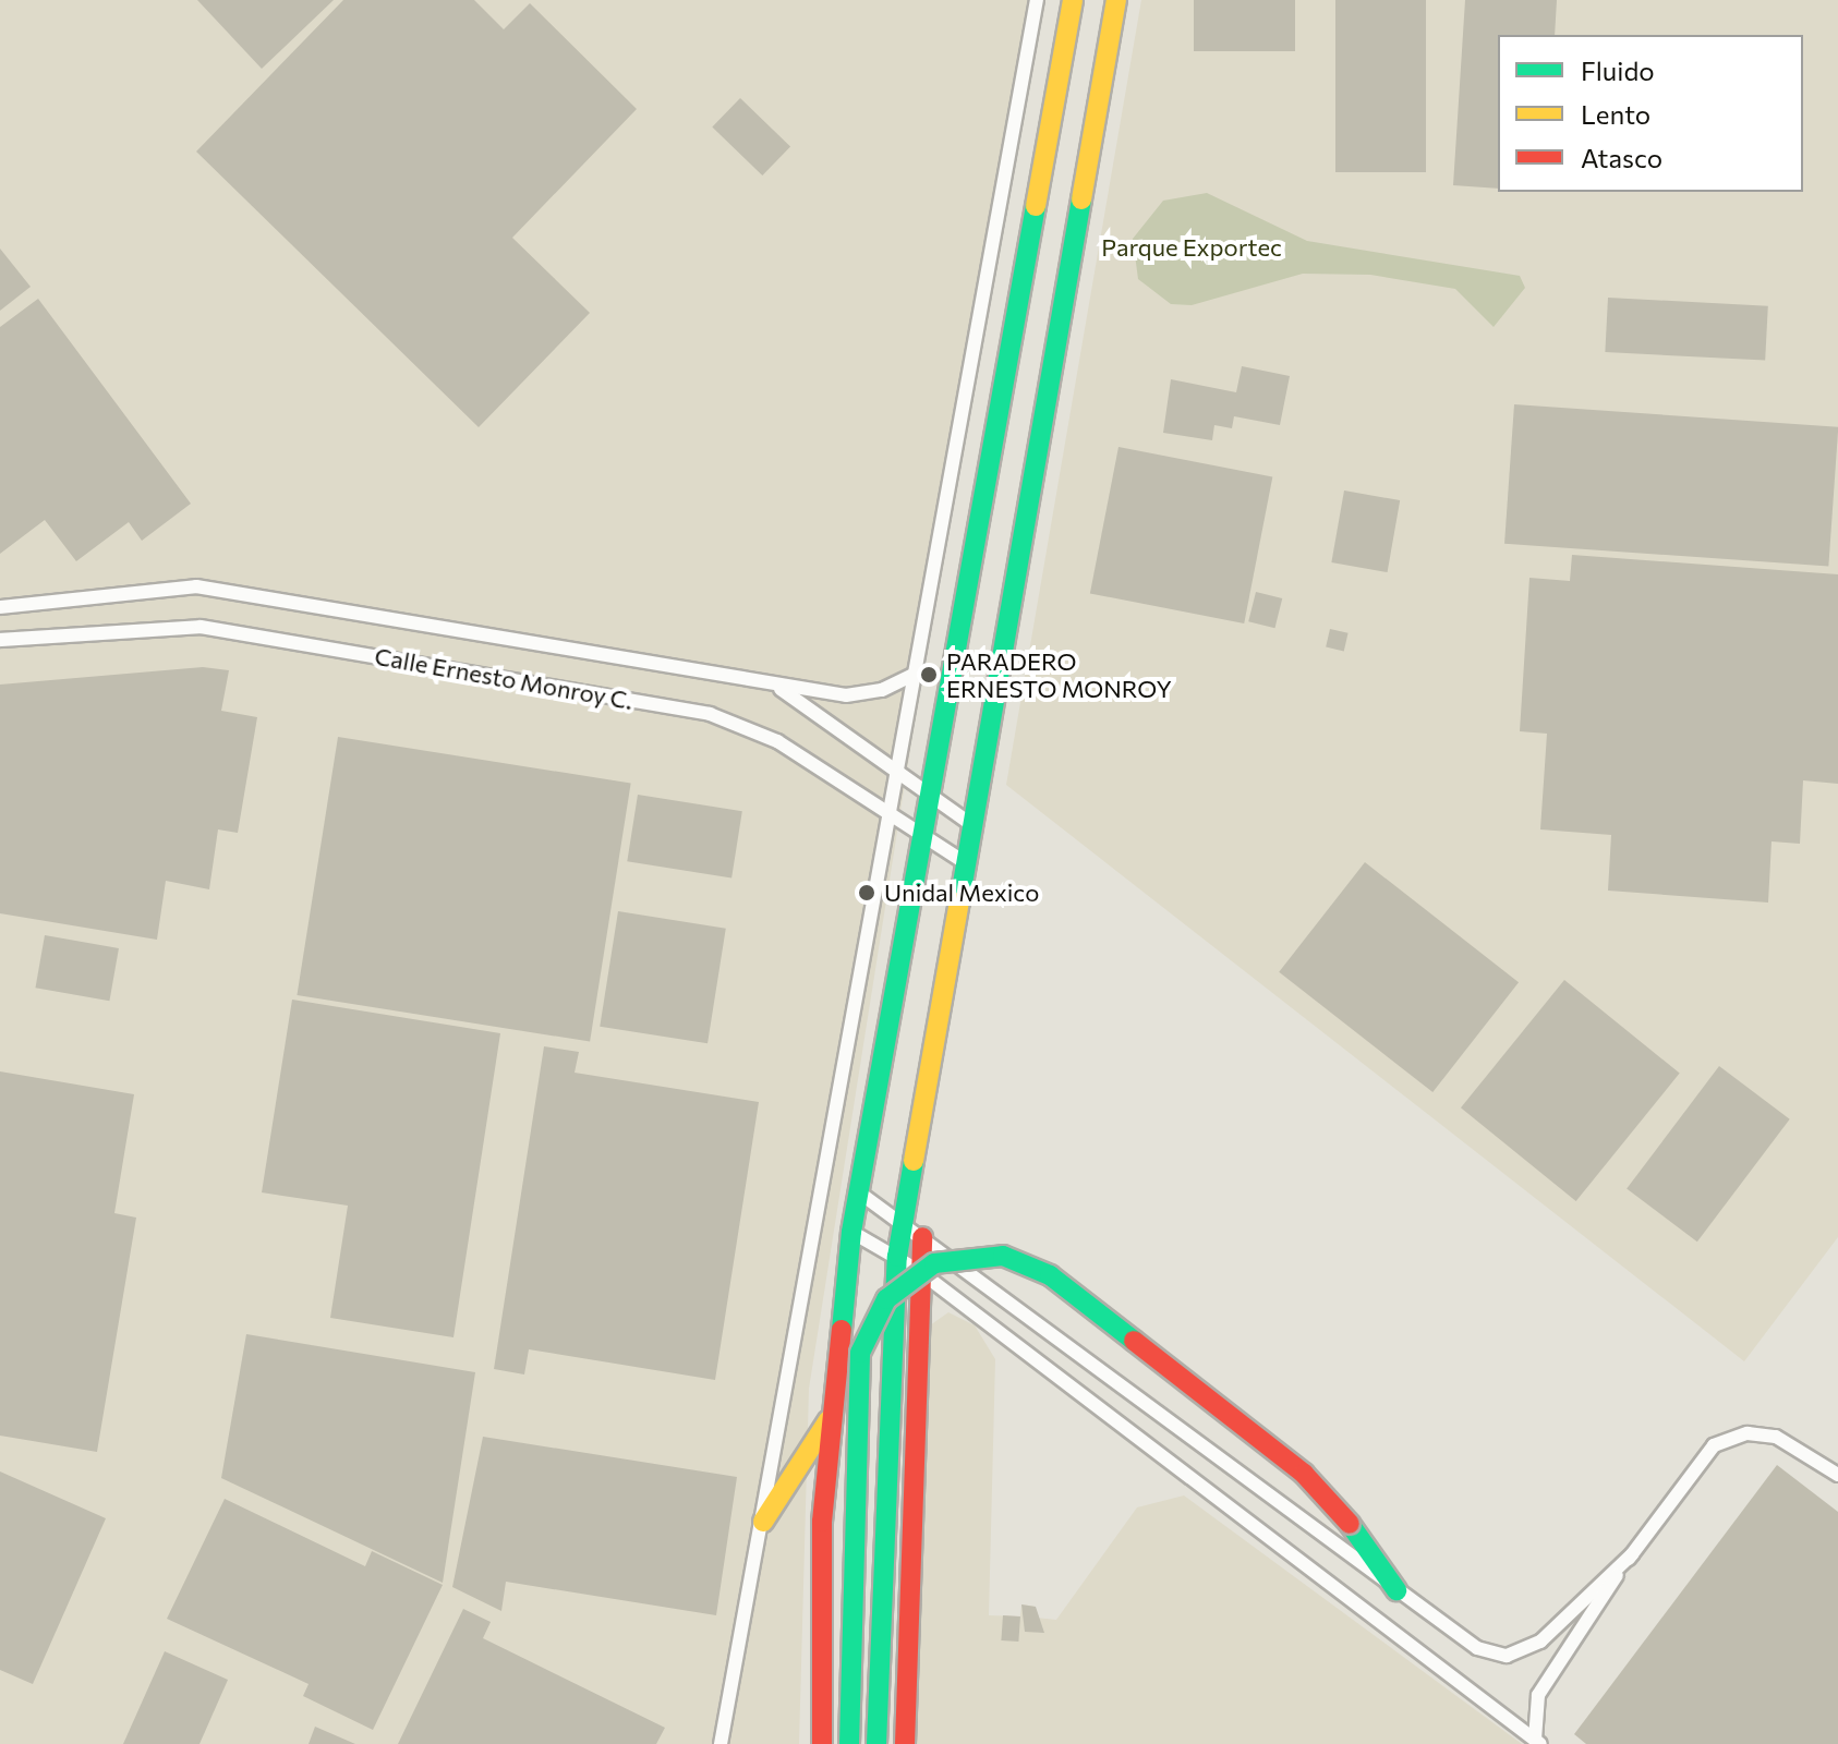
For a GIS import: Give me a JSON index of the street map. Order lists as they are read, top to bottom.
{
  "streets": {
    "street": ["Calle Ernesto Monroy C."]
  },
  "parks": ["Parque Exportec"],
  "places": ["PARADERO ERNESTO MONROY", "Unidal Mexico"],
  "legend": ["Fluido", "Lento", "Atasco"]
}
